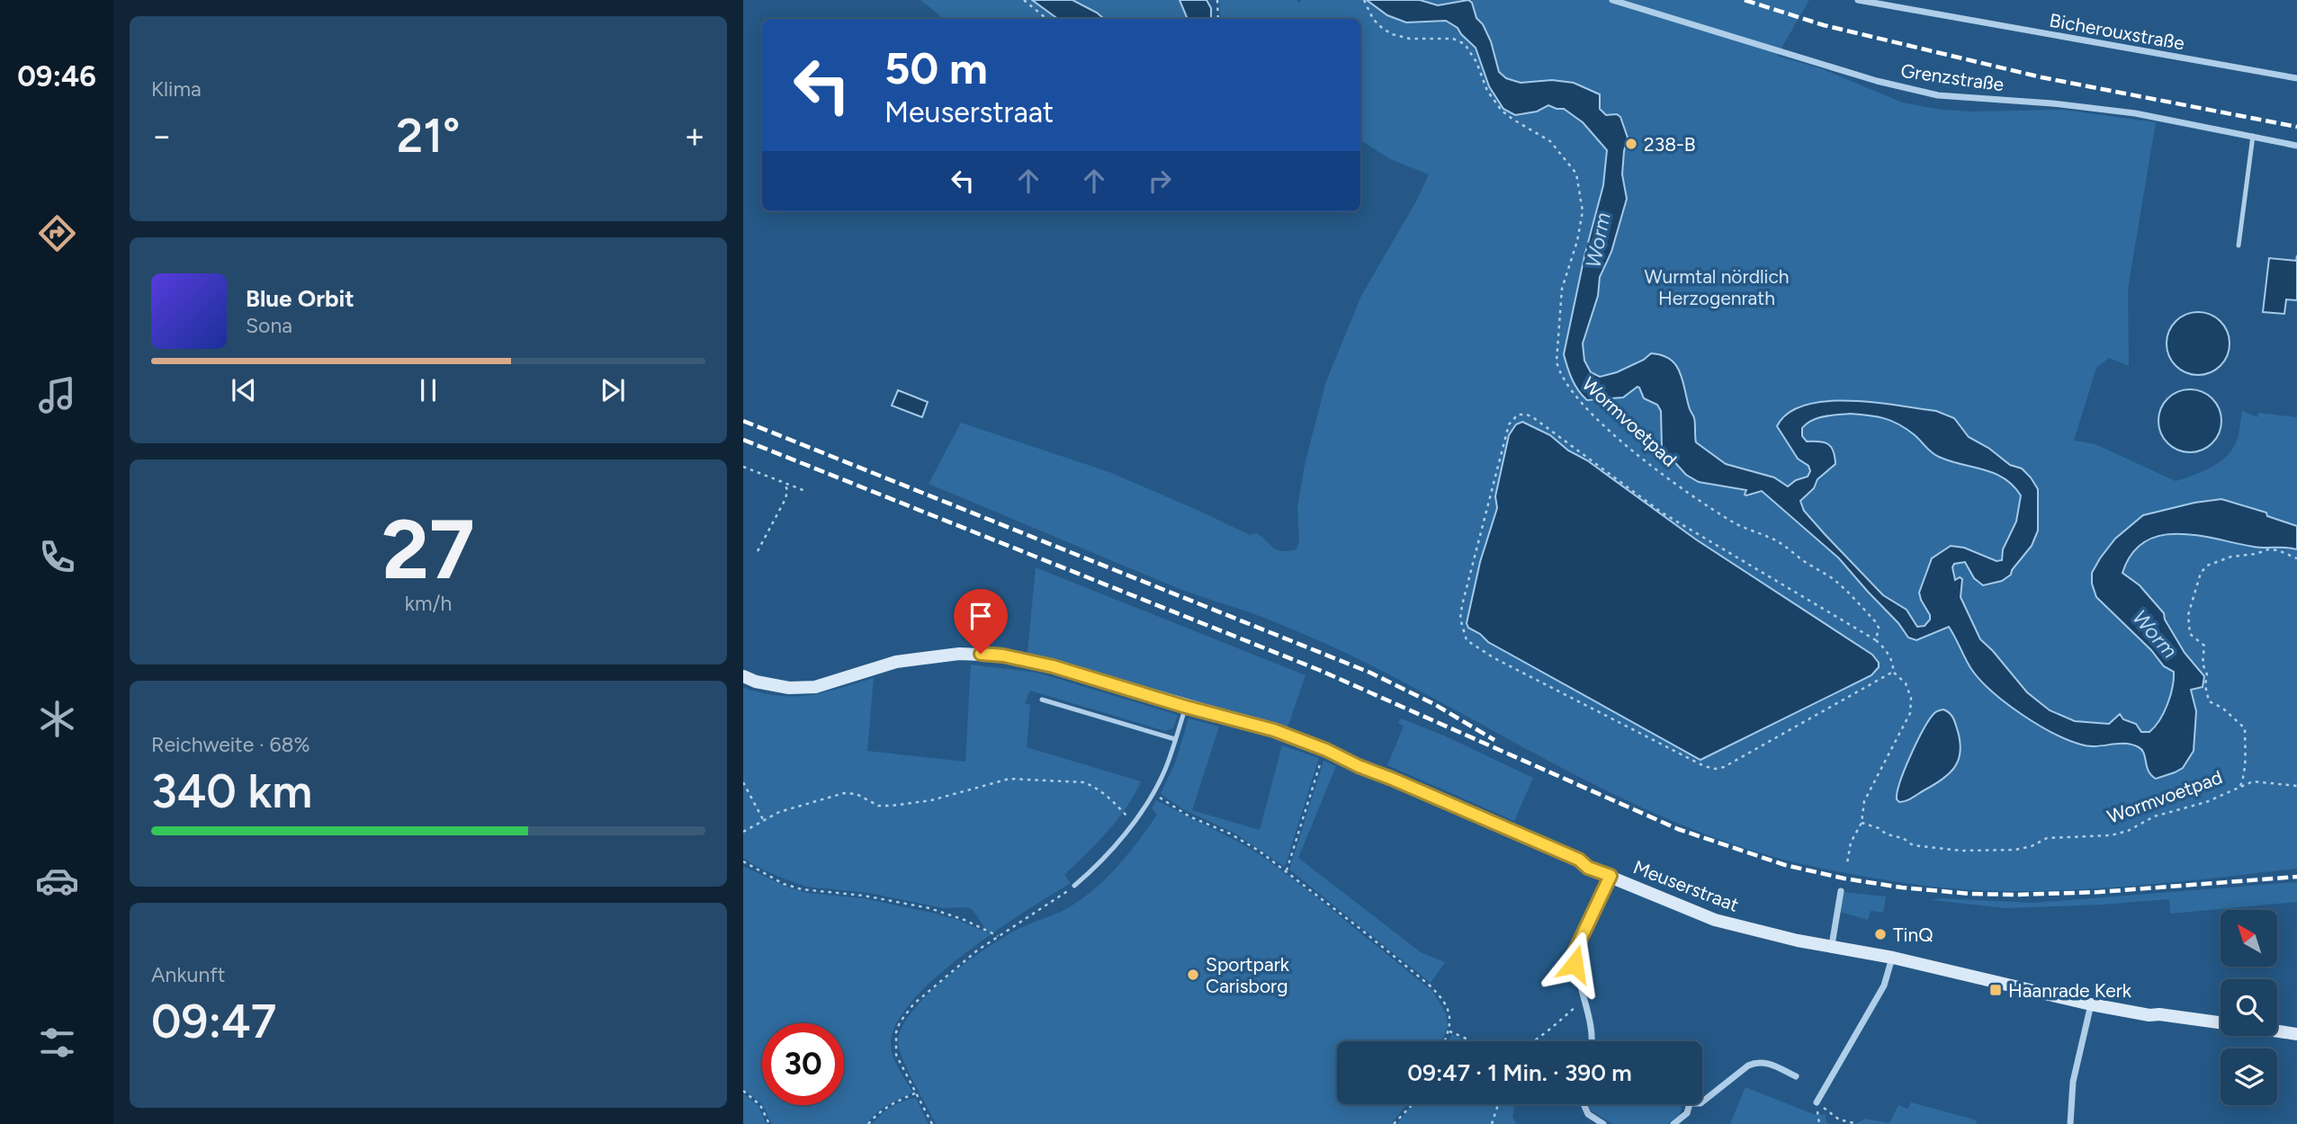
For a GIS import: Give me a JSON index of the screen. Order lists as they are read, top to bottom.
{
  "streets": {
    "street": ["Bicherouxstraße", "Grenzstraße", "Meuserstraat"],
    "path": ["Wormvoetpad"]
  },
  "water": ["Worm"],
  "parks": ["Wurmtal nördlich Herzogenrath"],
  "places": {
    "other": ["238-B", "TinQ", "Sportpark Carisborg"],
    "transit": ["Haanrade Kerk"]
  },
  "north": "top left",
  "page": {
    "tabs": "09:46",
    "tile": [
      "Klima",
      ["27", "km/h"],
      ["Reichweite · 68%", "340 km"],
      ["Ankunft", "09:47"]
    ],
    "turn": ["50 m", "Meuserstraat"],
    "heat": ["−", "21°", "+"],
    "song": ["Blue Orbit", "Sona"],
    "limit": "30",
    "trip": "09:47 · 1 Min. · 390 m"
  }
}
